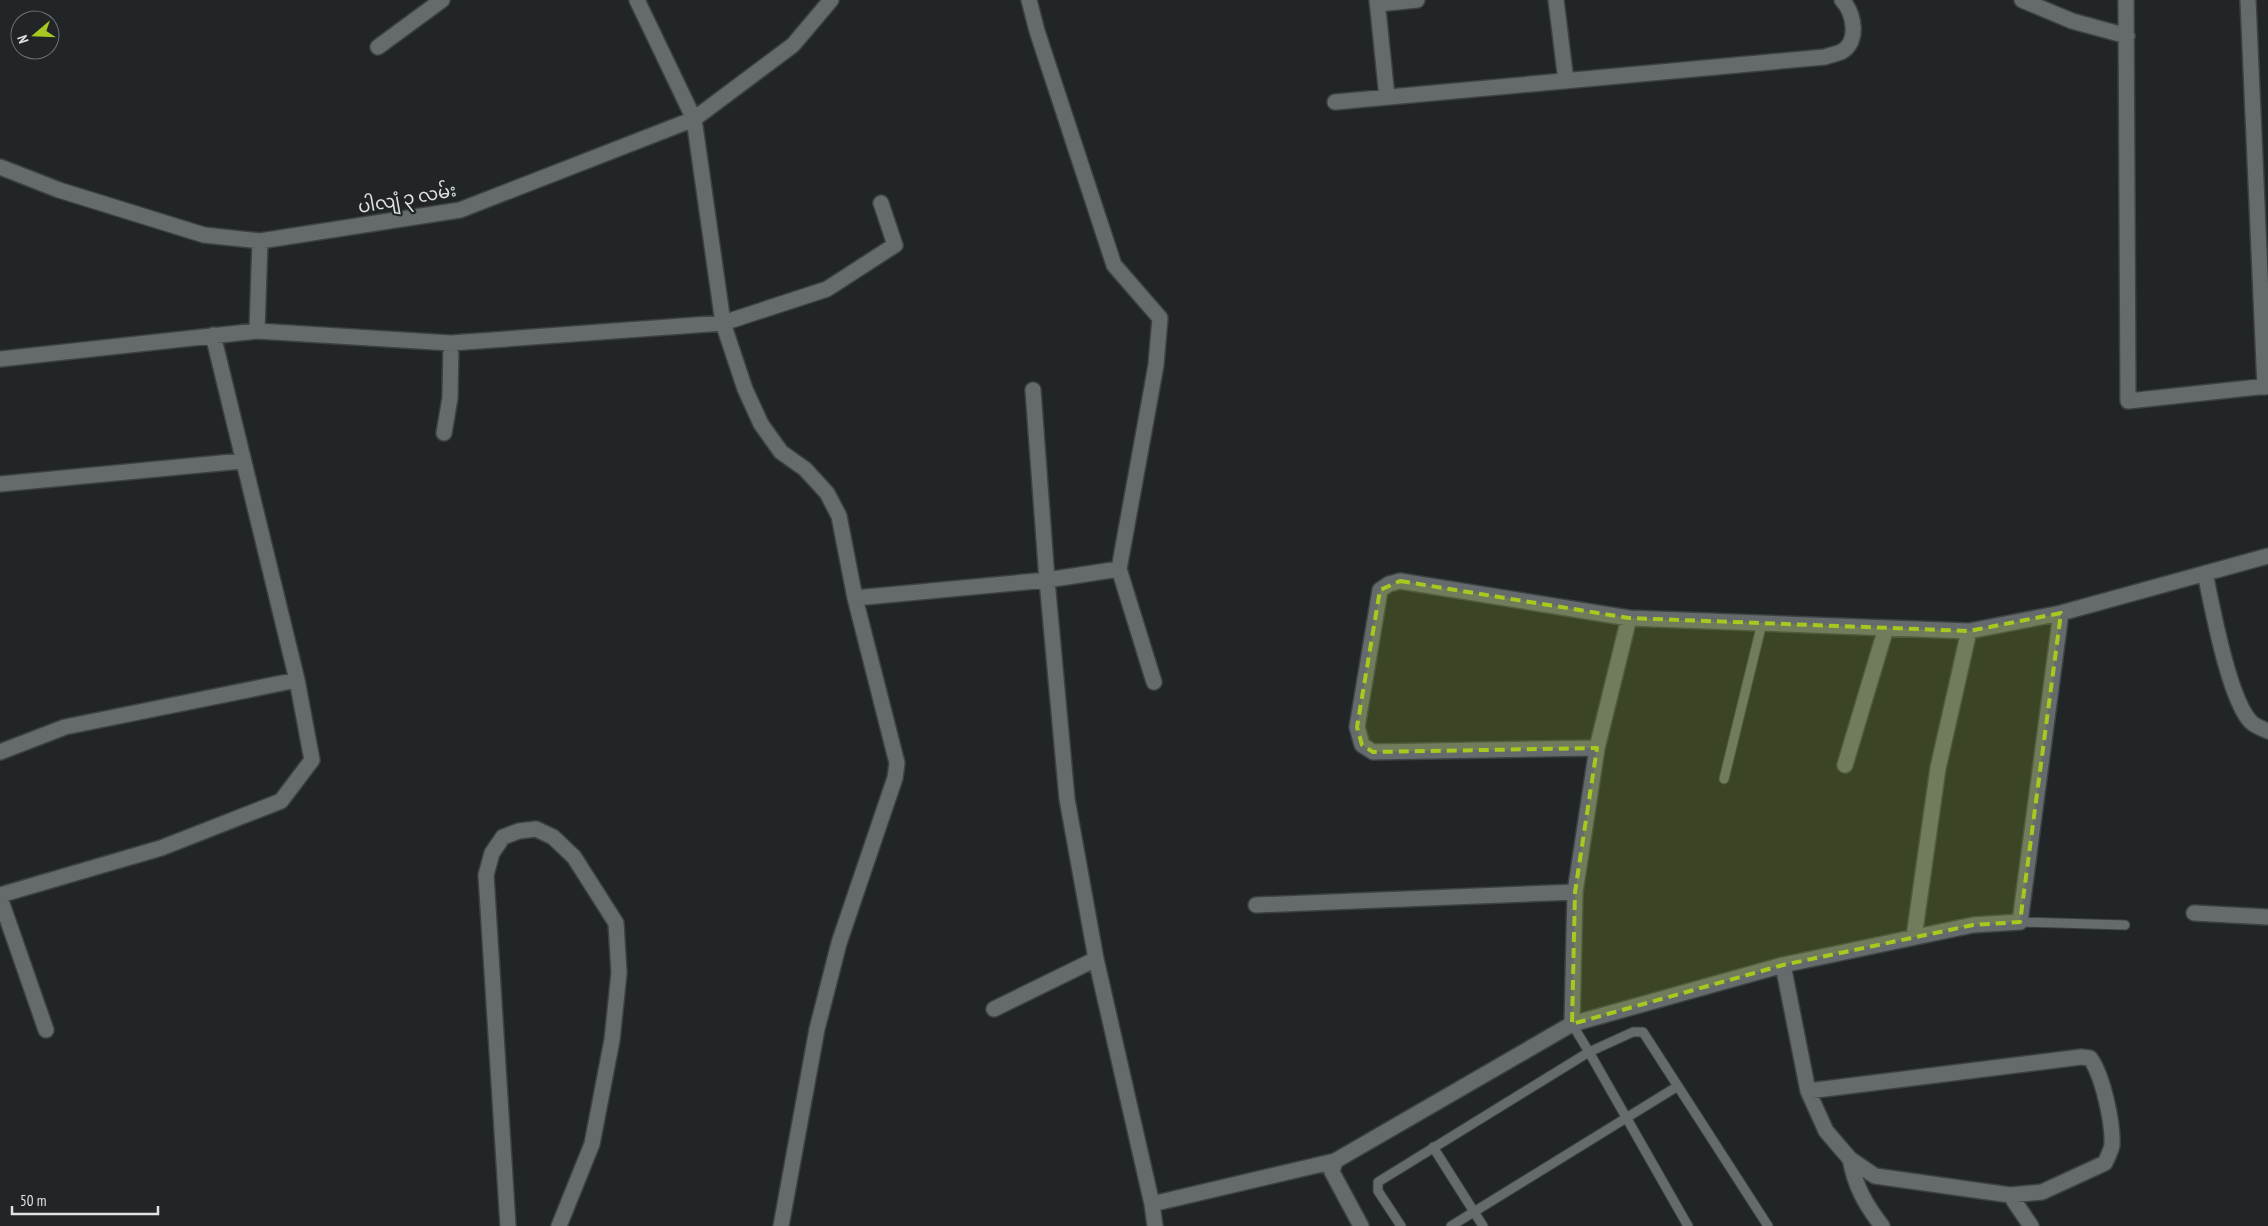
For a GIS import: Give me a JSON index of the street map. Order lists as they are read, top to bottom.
{
  "streets": {
    "street": ["ပါလျံ ၃ လမ်း"]
  },
  "scale_bar": "50 m",
  "north": "left"
}
